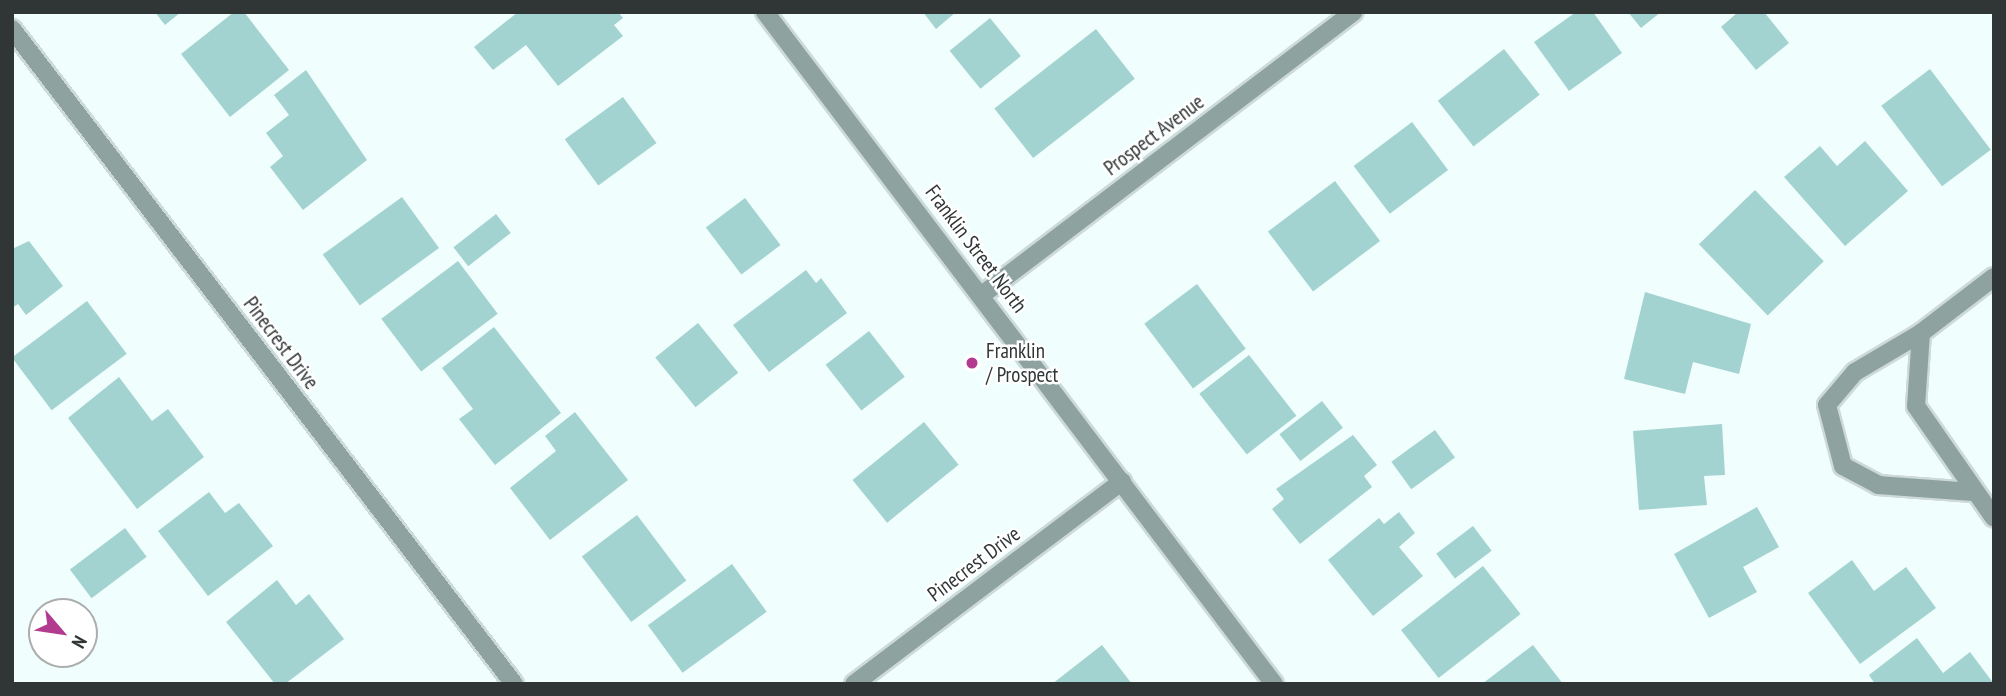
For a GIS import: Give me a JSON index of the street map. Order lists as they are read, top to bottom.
{
  "streets": {
    "street": ["Prospect Avenue", "Franklin Street North", "Pinecrest Drive"]
  },
  "crossings": [
    ["Prospect Avenue", "Franklin Street North"],
    ["Franklin Street North", "Pinecrest Drive"]
  ],
  "places": ["Franklin / Prospect"],
  "north": "bottom right"
}
